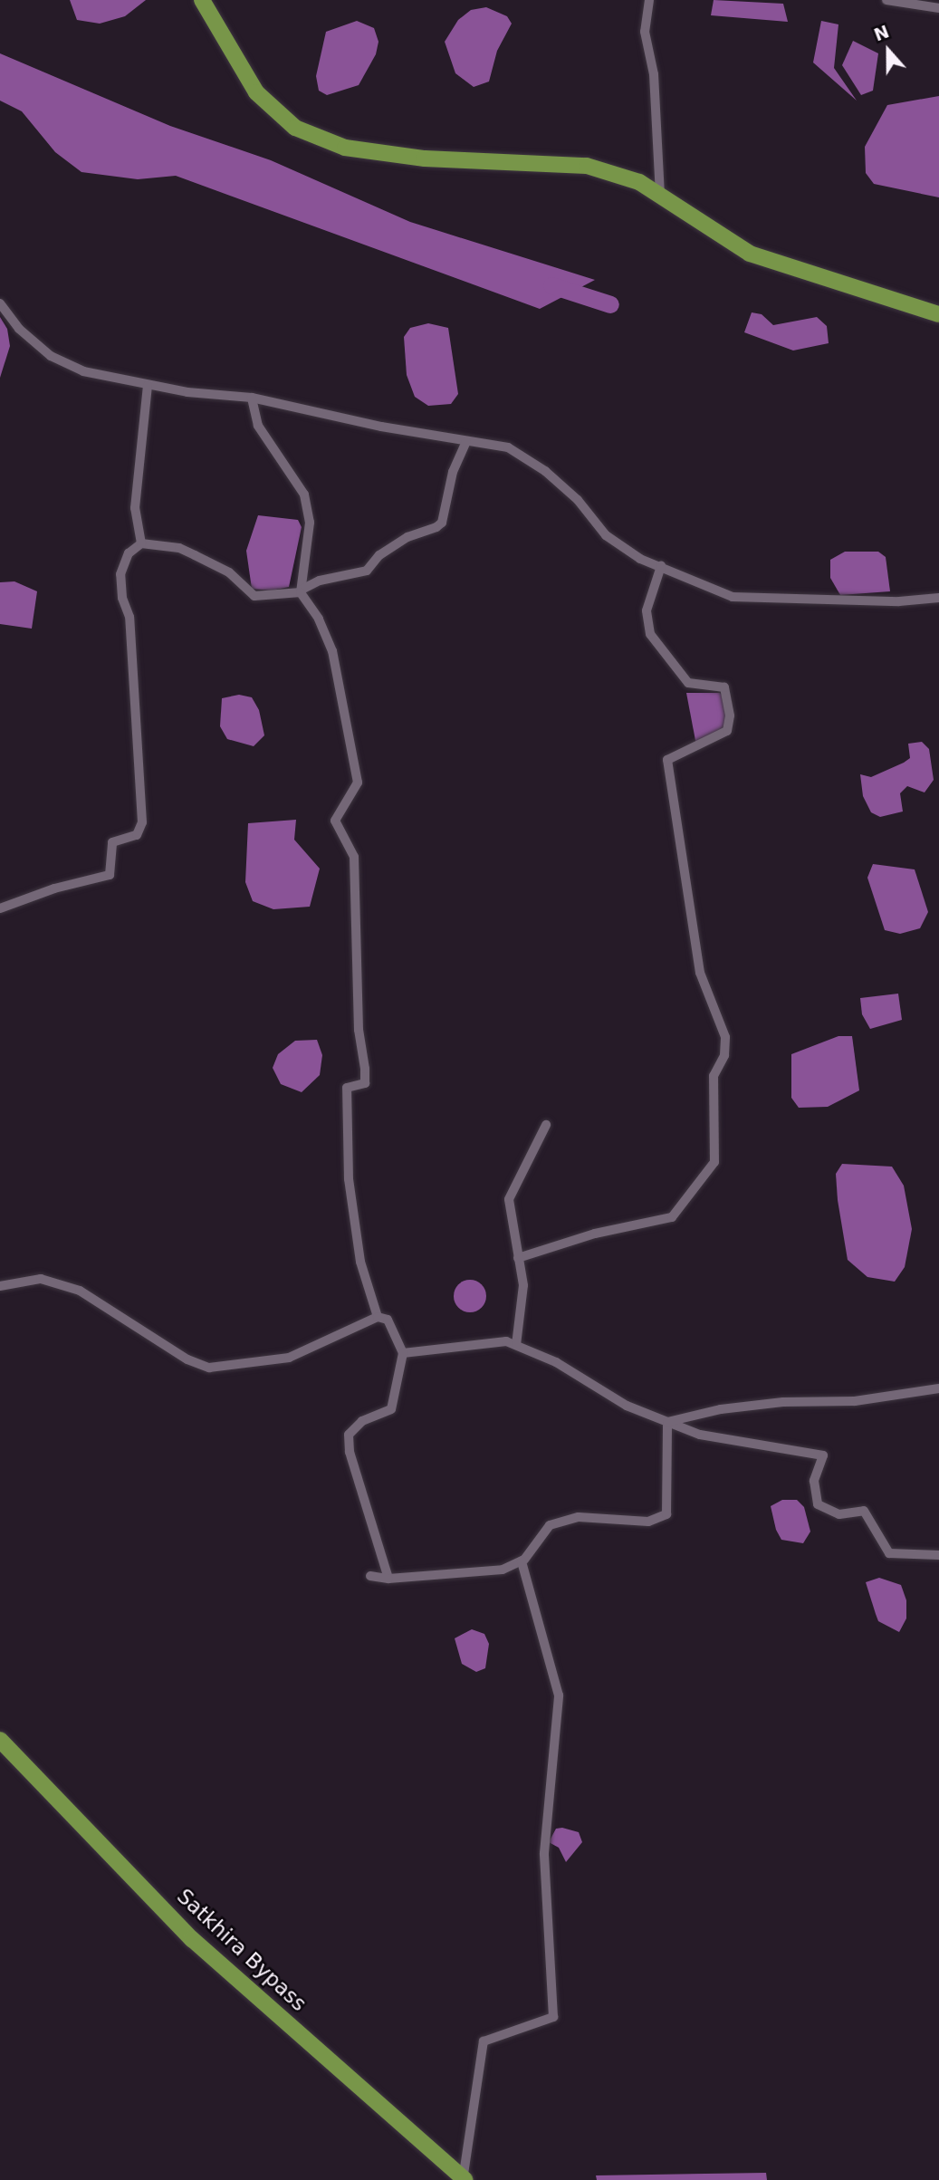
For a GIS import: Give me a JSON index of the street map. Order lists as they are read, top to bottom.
{
  "streets": {
    "highway": ["Satkhira Bypass"]
  },
  "north": "top"
}
